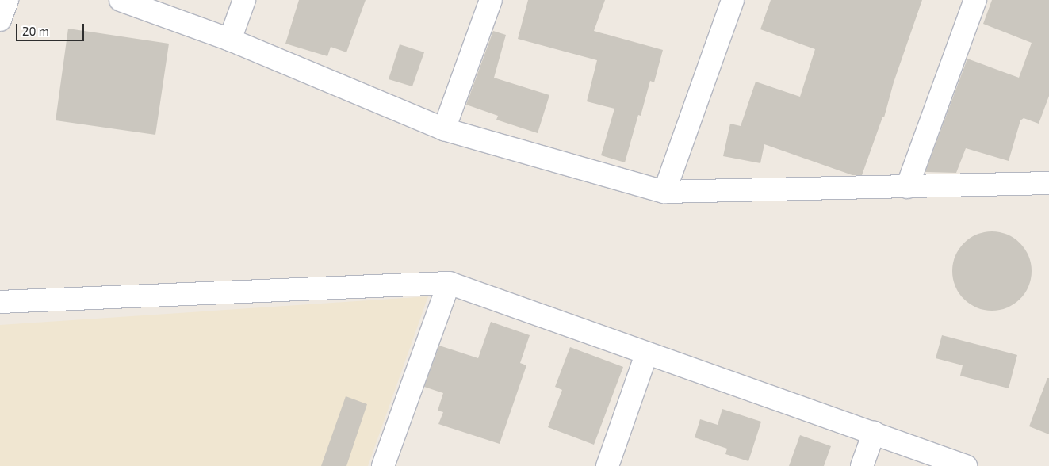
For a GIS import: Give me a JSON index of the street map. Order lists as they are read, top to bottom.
{
  "scale_bar": "20 m"
}
